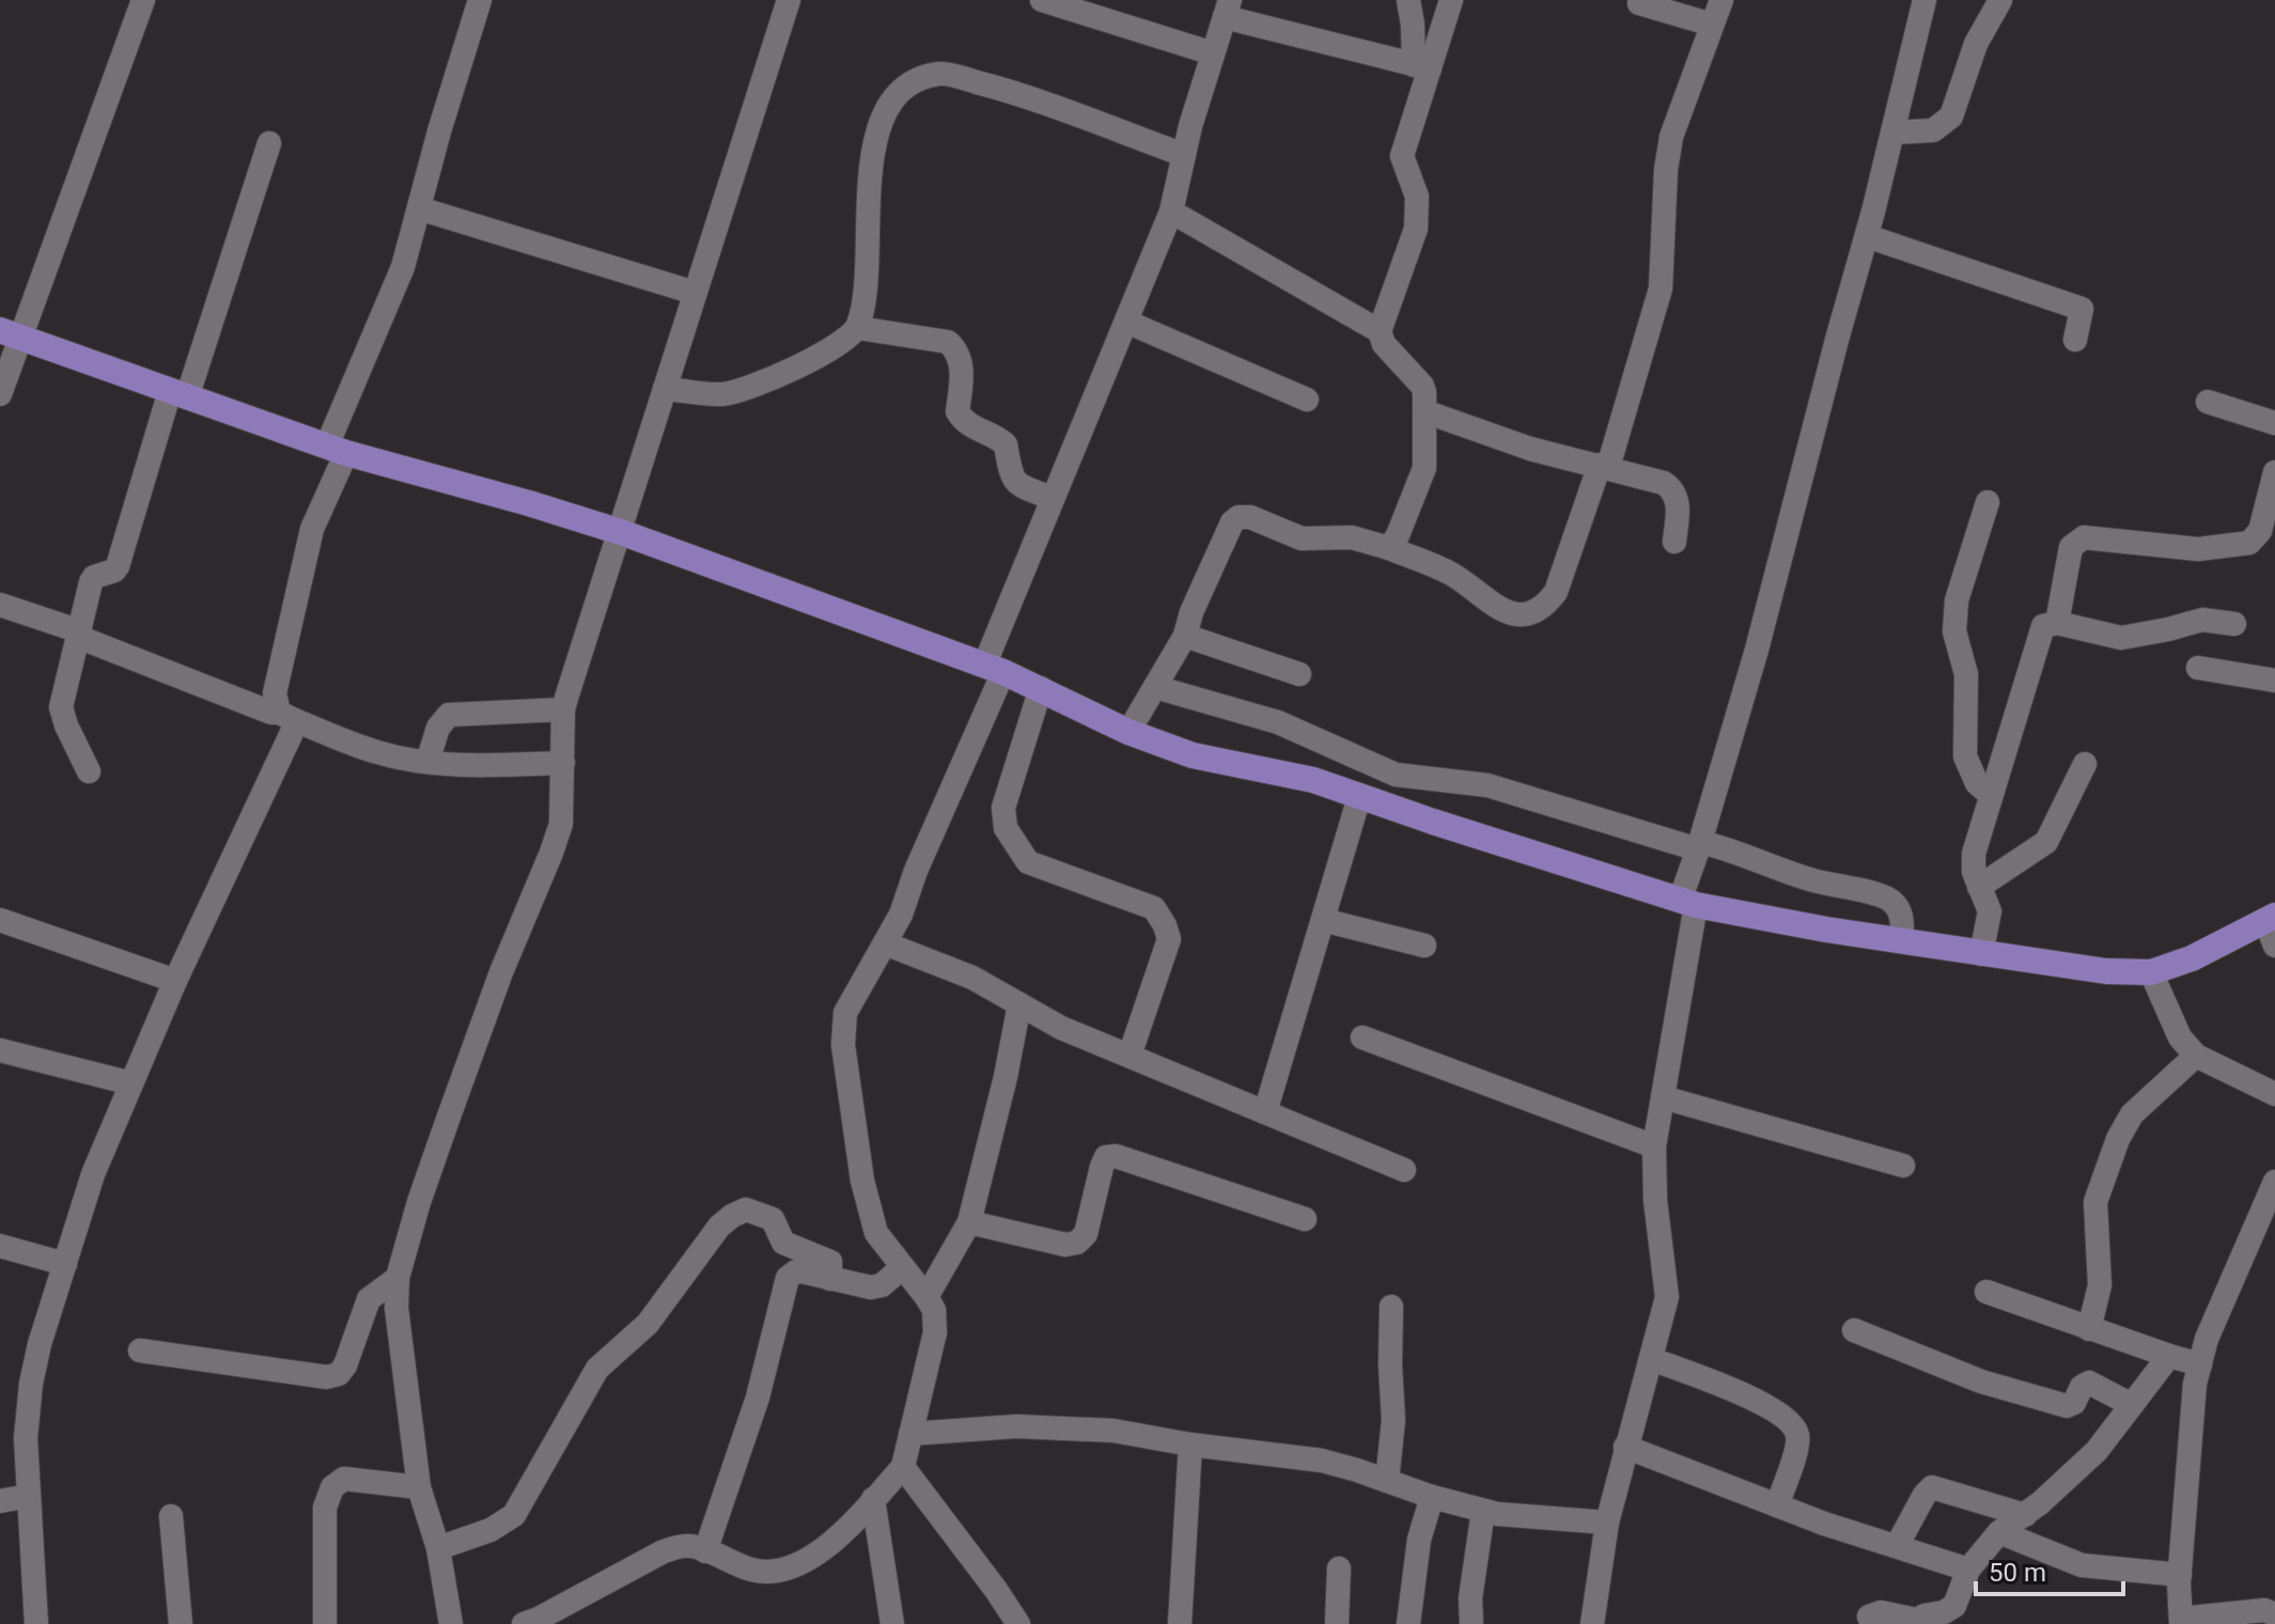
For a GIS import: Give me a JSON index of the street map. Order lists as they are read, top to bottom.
{
  "scale_bar": "50 m"
}
